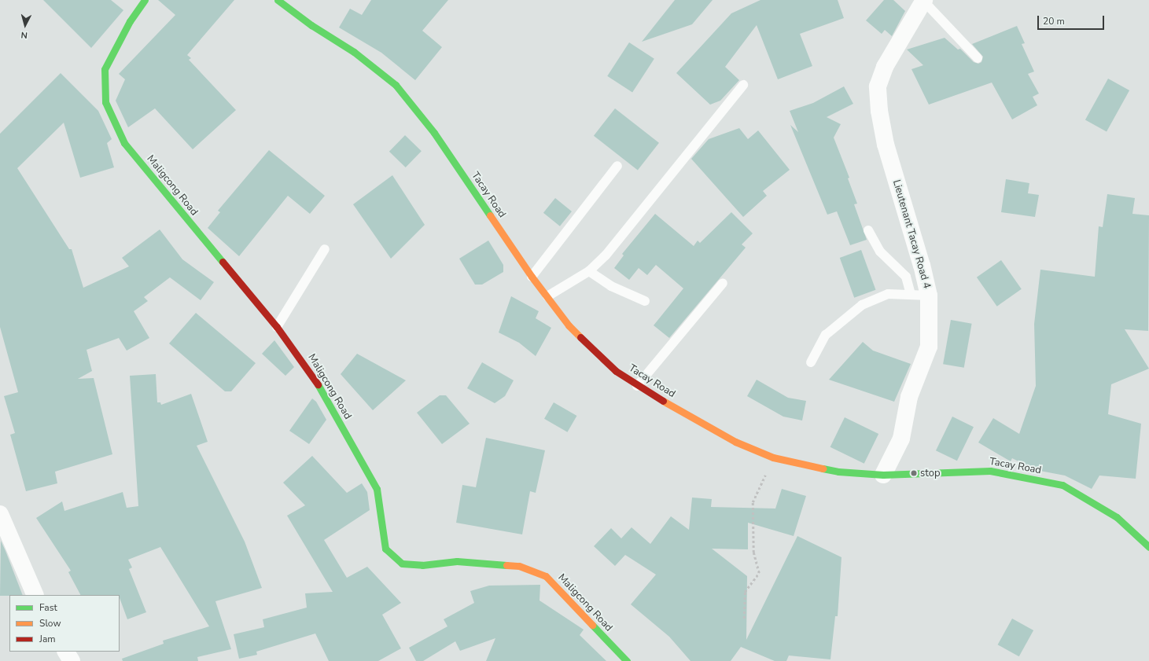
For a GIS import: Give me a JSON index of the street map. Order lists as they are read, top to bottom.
{
  "streets": {
    "main road": ["Maligcong Road", "Tacay Road"],
    "street": ["Lieutenant Tacay Road 4"]
  },
  "crossings": [
    ["Tacay Road", "Lieutenant Tacay Road 4"]
  ],
  "places": ["stop"],
  "legend": ["Fast", "Slow", "Jam"],
  "scale_bar": "20 m",
  "north": "bottom"
}
